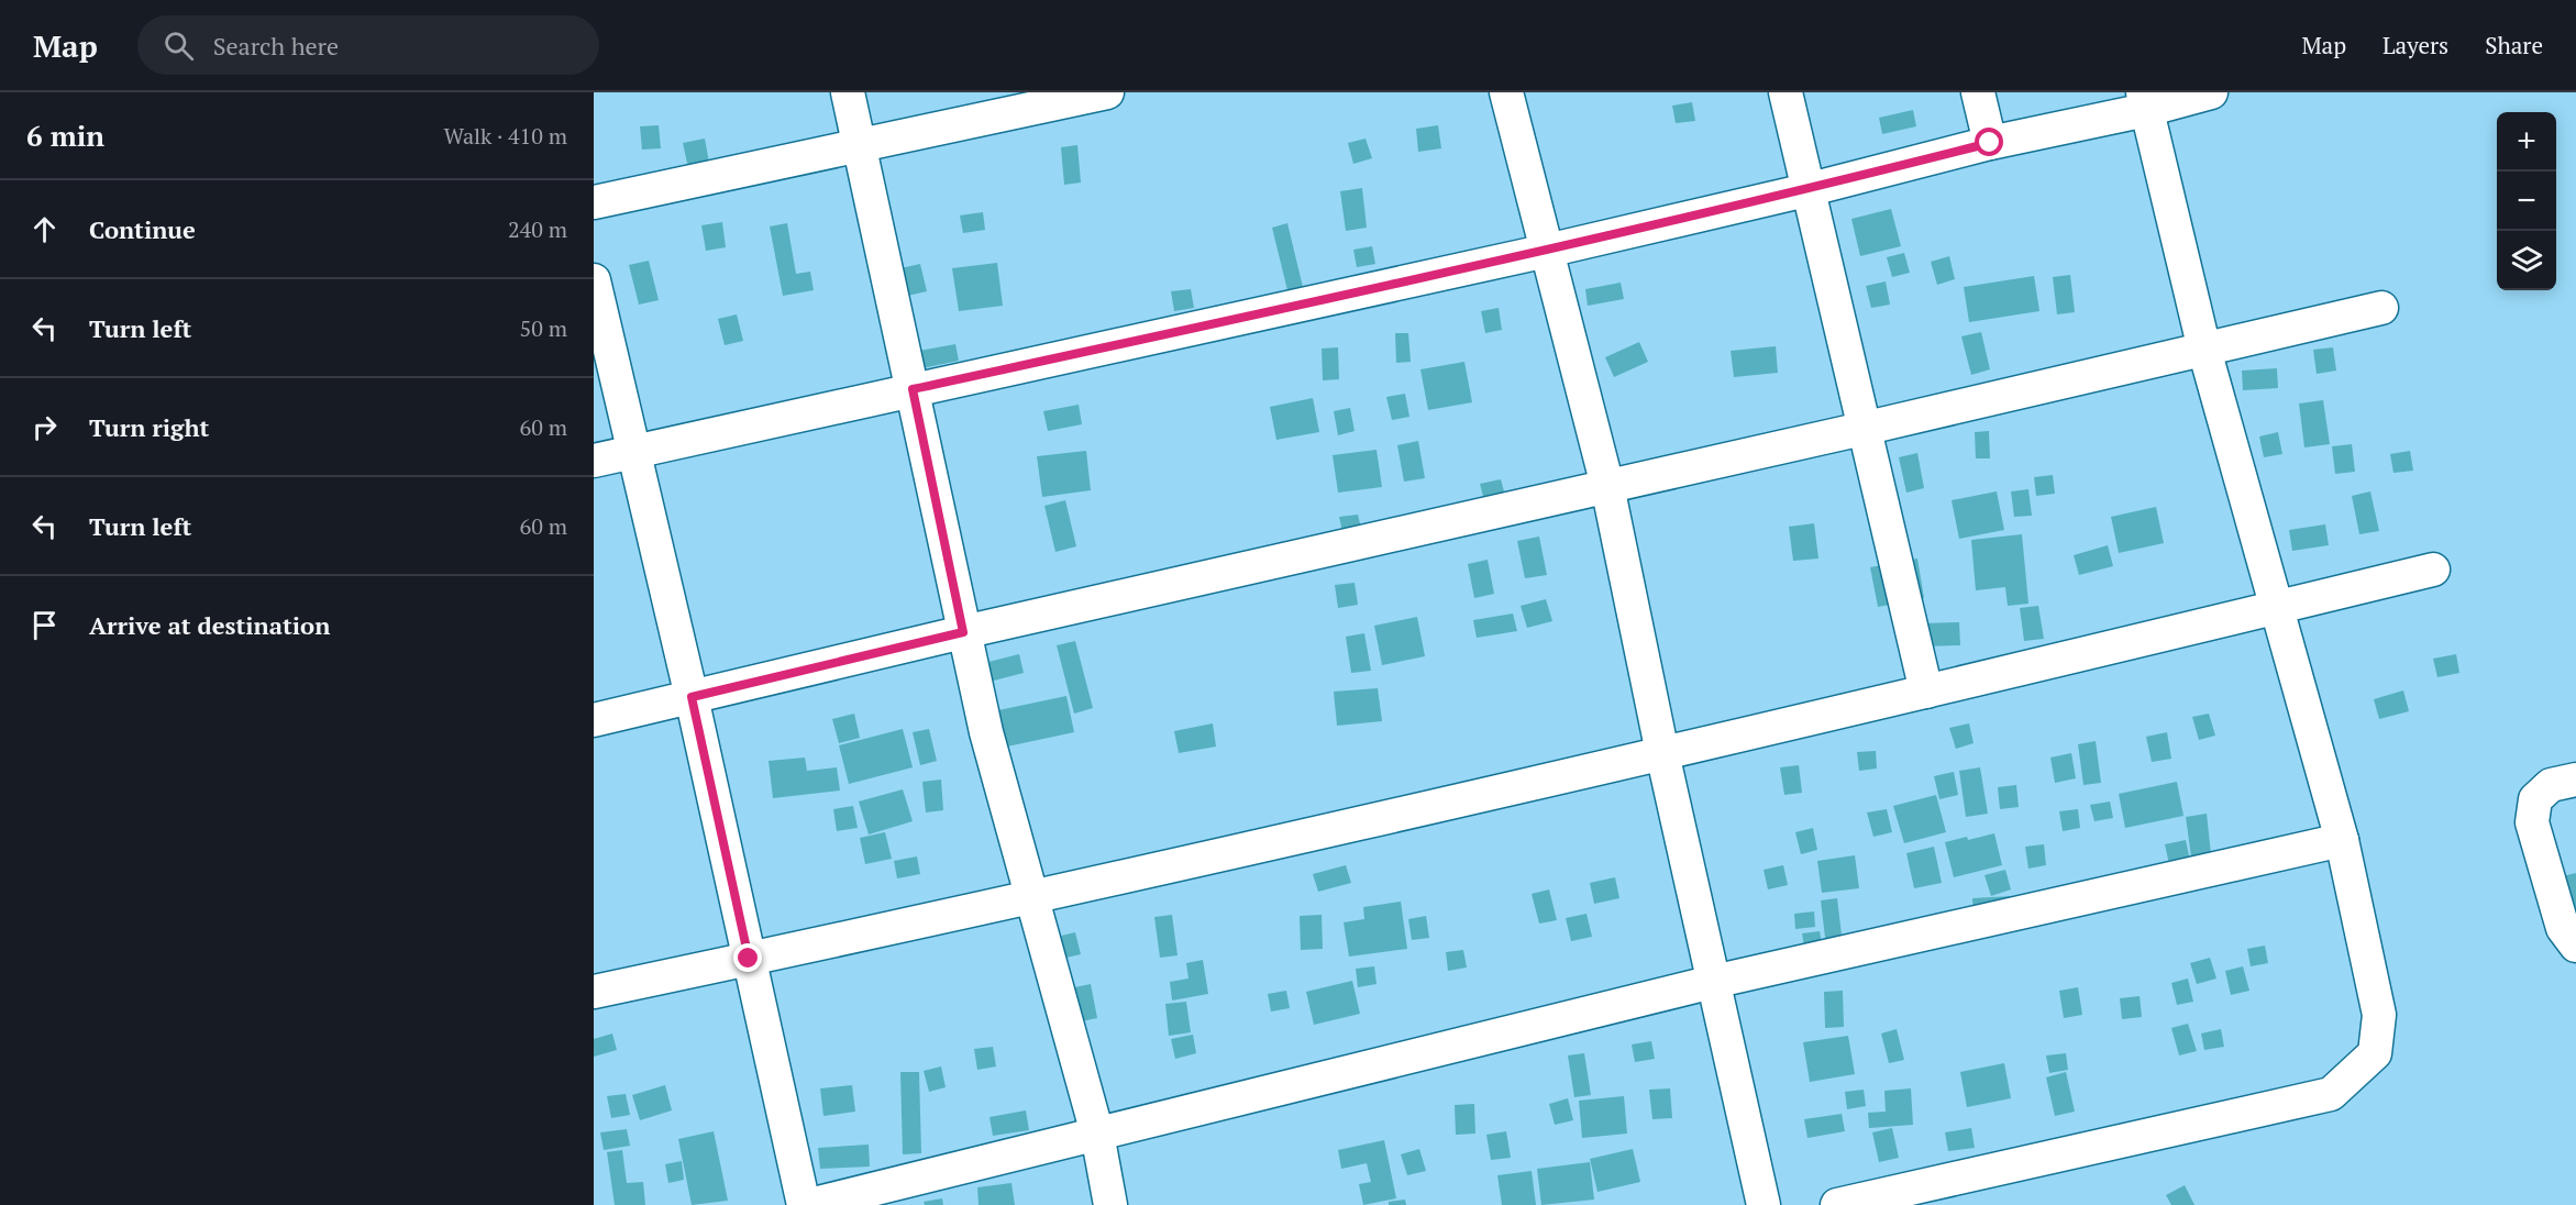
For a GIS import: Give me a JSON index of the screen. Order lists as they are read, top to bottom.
{
  "page": {
    "header": "Map",
    "search": "Search here",
    "nav": ["Map", "Layers", "Share"],
    "heading": ["6 min", "Walk · 410 m"],
    "map_buttons": ["+", "−"],
    "list": [
      ["Continue", "240 m"],
      ["Turn left", "50 m"],
      ["Turn right", "60 m"],
      ["Turn left", "60 m"],
      "Arrive at destination"
    ]
  }
}
